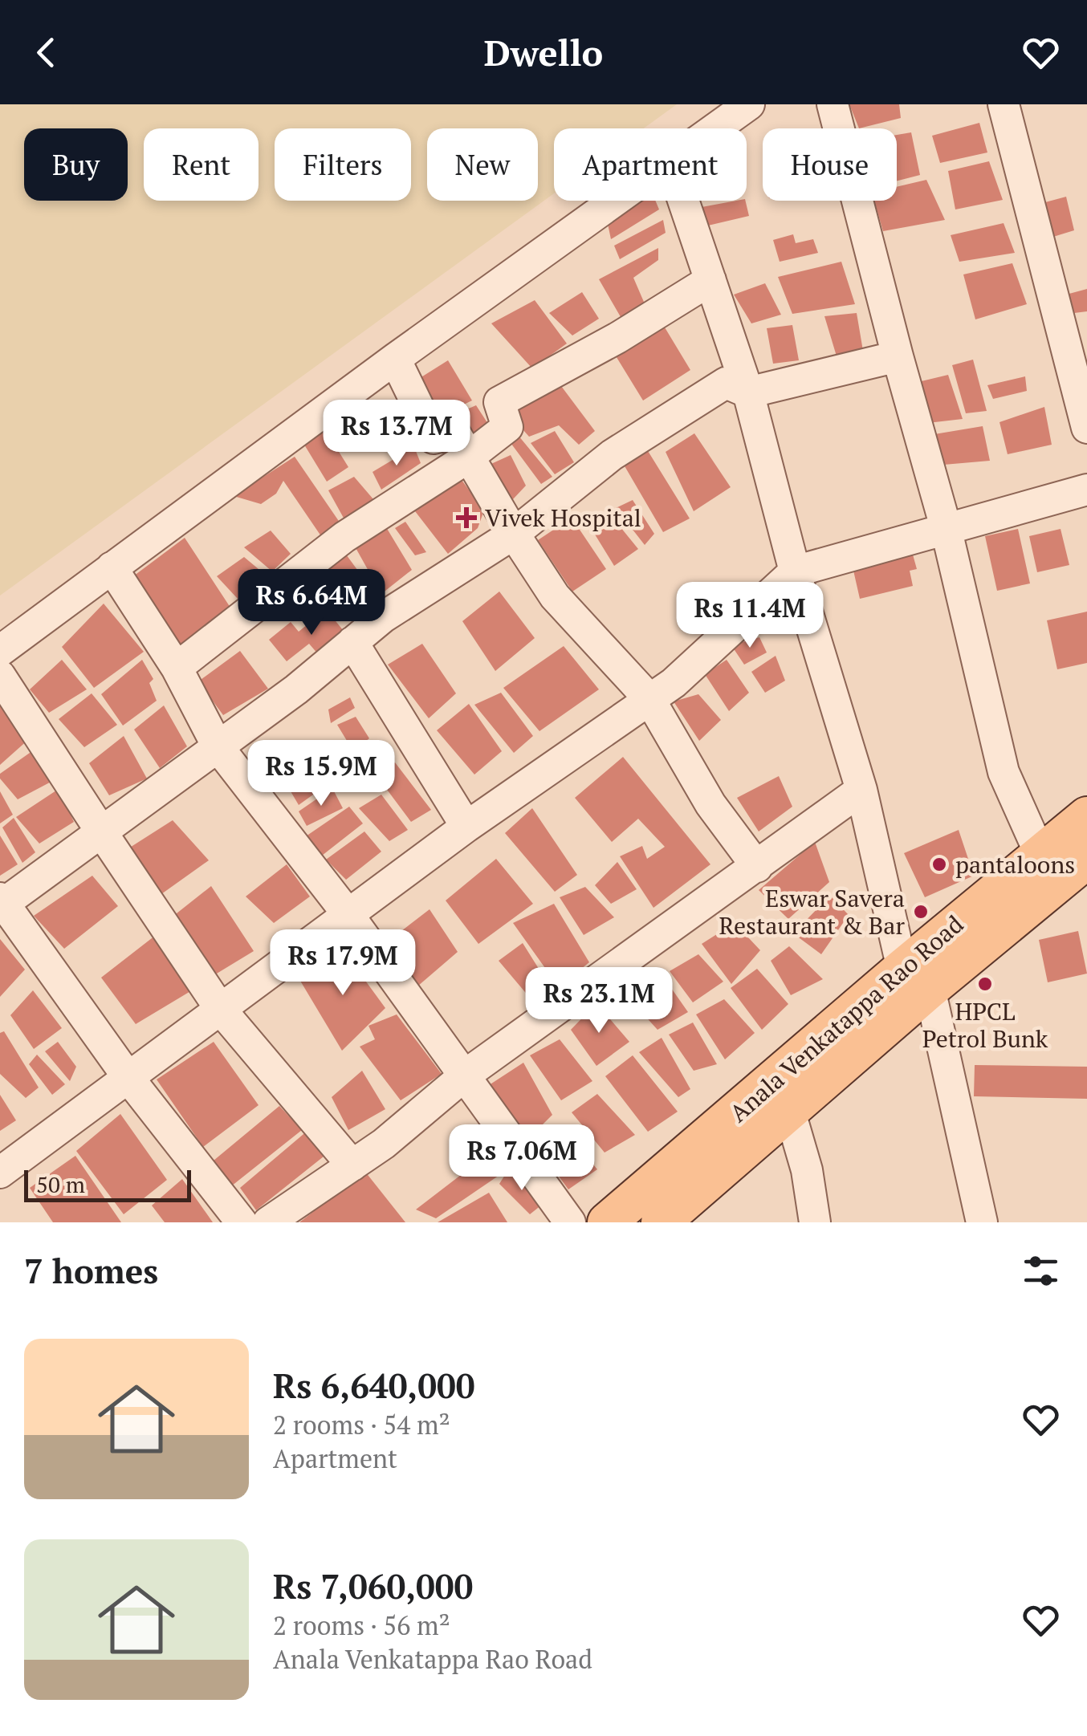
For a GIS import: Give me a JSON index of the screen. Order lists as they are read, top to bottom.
{
  "streets": {
    "main road": ["Anala Venkatappa Rao Road"]
  },
  "places": {
    "health": ["Vivek Hospital"],
    "other": ["pantaloons", "Eswar Savera Restaurant & Bar", "HPCL Petrol Bunk"]
  },
  "scale_bar": "50 m",
  "page": {
    "header": "Dwello",
    "chip": [
      "Buy",
      "Rent",
      "Filters",
      "New",
      "Apartment",
      "House"
    ],
    "price": [
      "Rs 13.7M",
      "Rs 6.64M",
      "Rs 11.4M",
      "Rs 15.9M",
      "Rs 17.9M",
      "Rs 23.1M",
      "Rs 7.06M"
    ],
    "scale": "50 m",
    "heading": "7 homes",
    "list": [
      {
        "name": "Rs 6,640,000",
        "note": "2 rooms · 54 m² · Apartment"
      },
      {
        "name": "Rs 7,060,000",
        "note": "2 rooms · 56 m² · Anala Venkatappa Rao Road"
      }
    ]
  }
}
